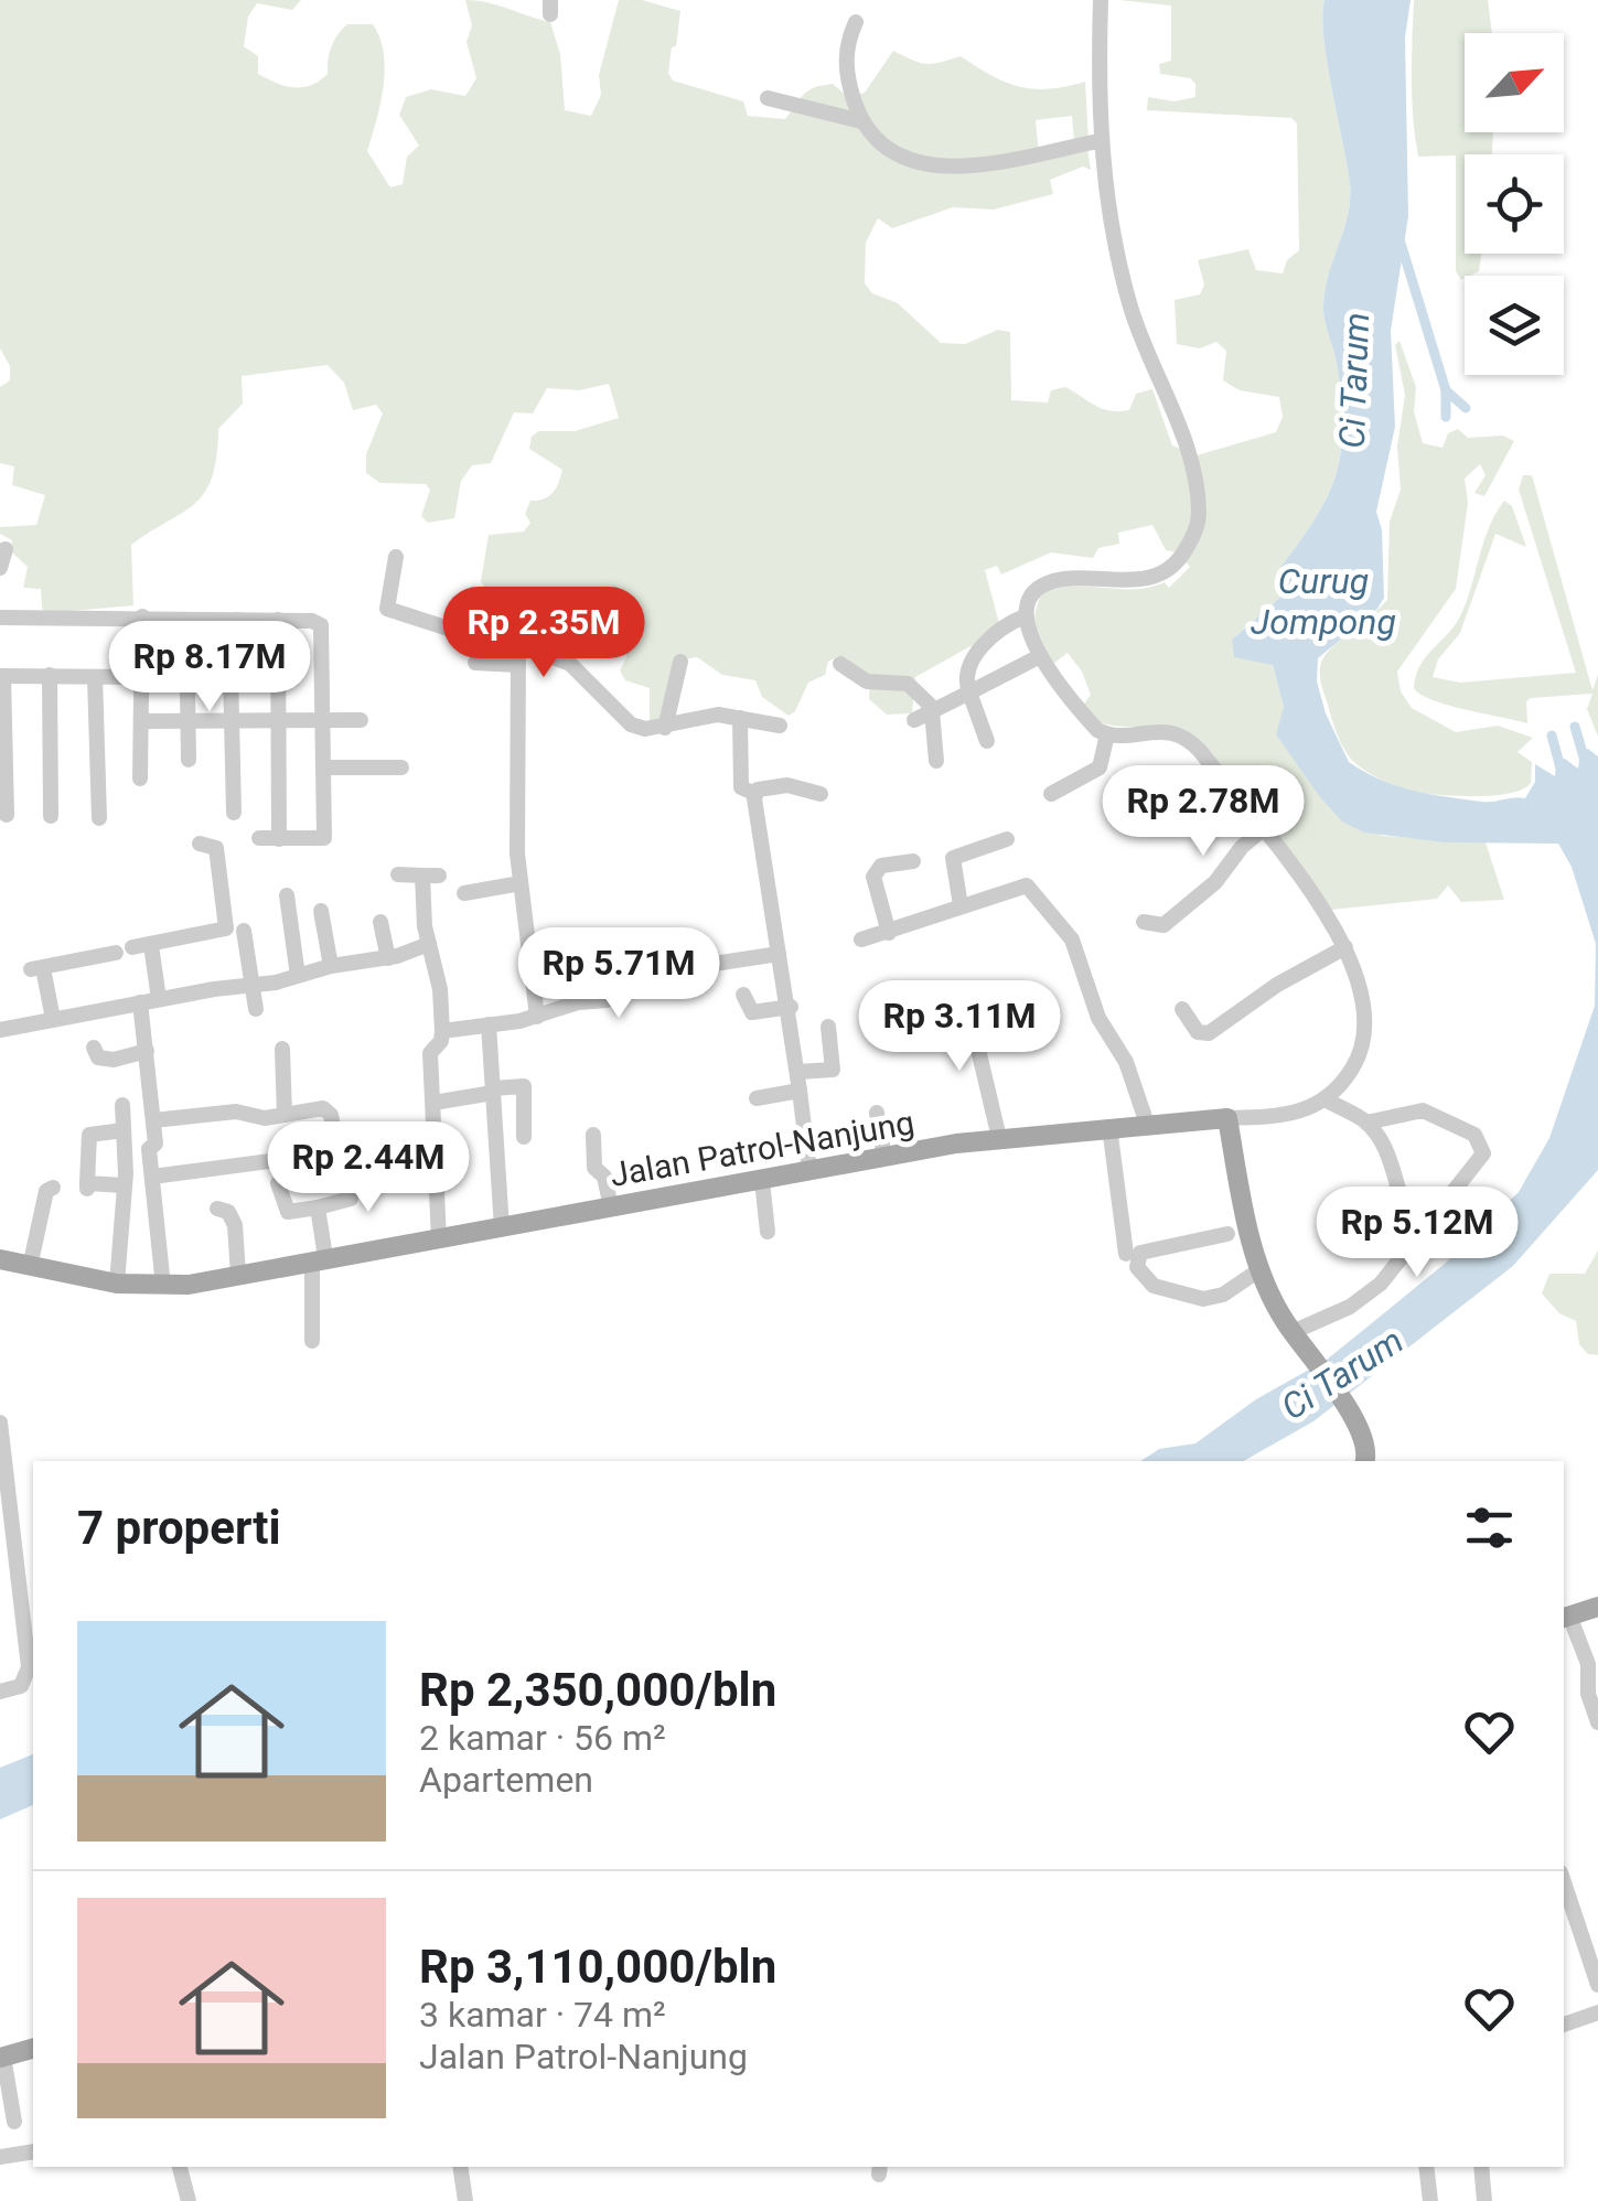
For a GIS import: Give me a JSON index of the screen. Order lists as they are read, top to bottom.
{
  "streets": {
    "main road": ["Jalan Patrol-Nanjung"]
  },
  "water": ["Ci Tarum", "Curug Jompong"],
  "north": "top right",
  "page": {
    "price": [
      "Rp 2.35M",
      "Rp 8.17M",
      "Rp 2.78M",
      "Rp 5.71M",
      "Rp 3.11M",
      "Rp 2.44M",
      "Rp 5.12M"
    ],
    "heading": "7 properti",
    "list": [
      {
        "name": "Rp 2,350,000/bln",
        "note": "2 kamar · 56 m² · Apartemen"
      },
      {
        "name": "Rp 3,110,000/bln",
        "note": "3 kamar · 74 m² · Jalan Patrol-Nanjung"
      }
    ]
  }
}
